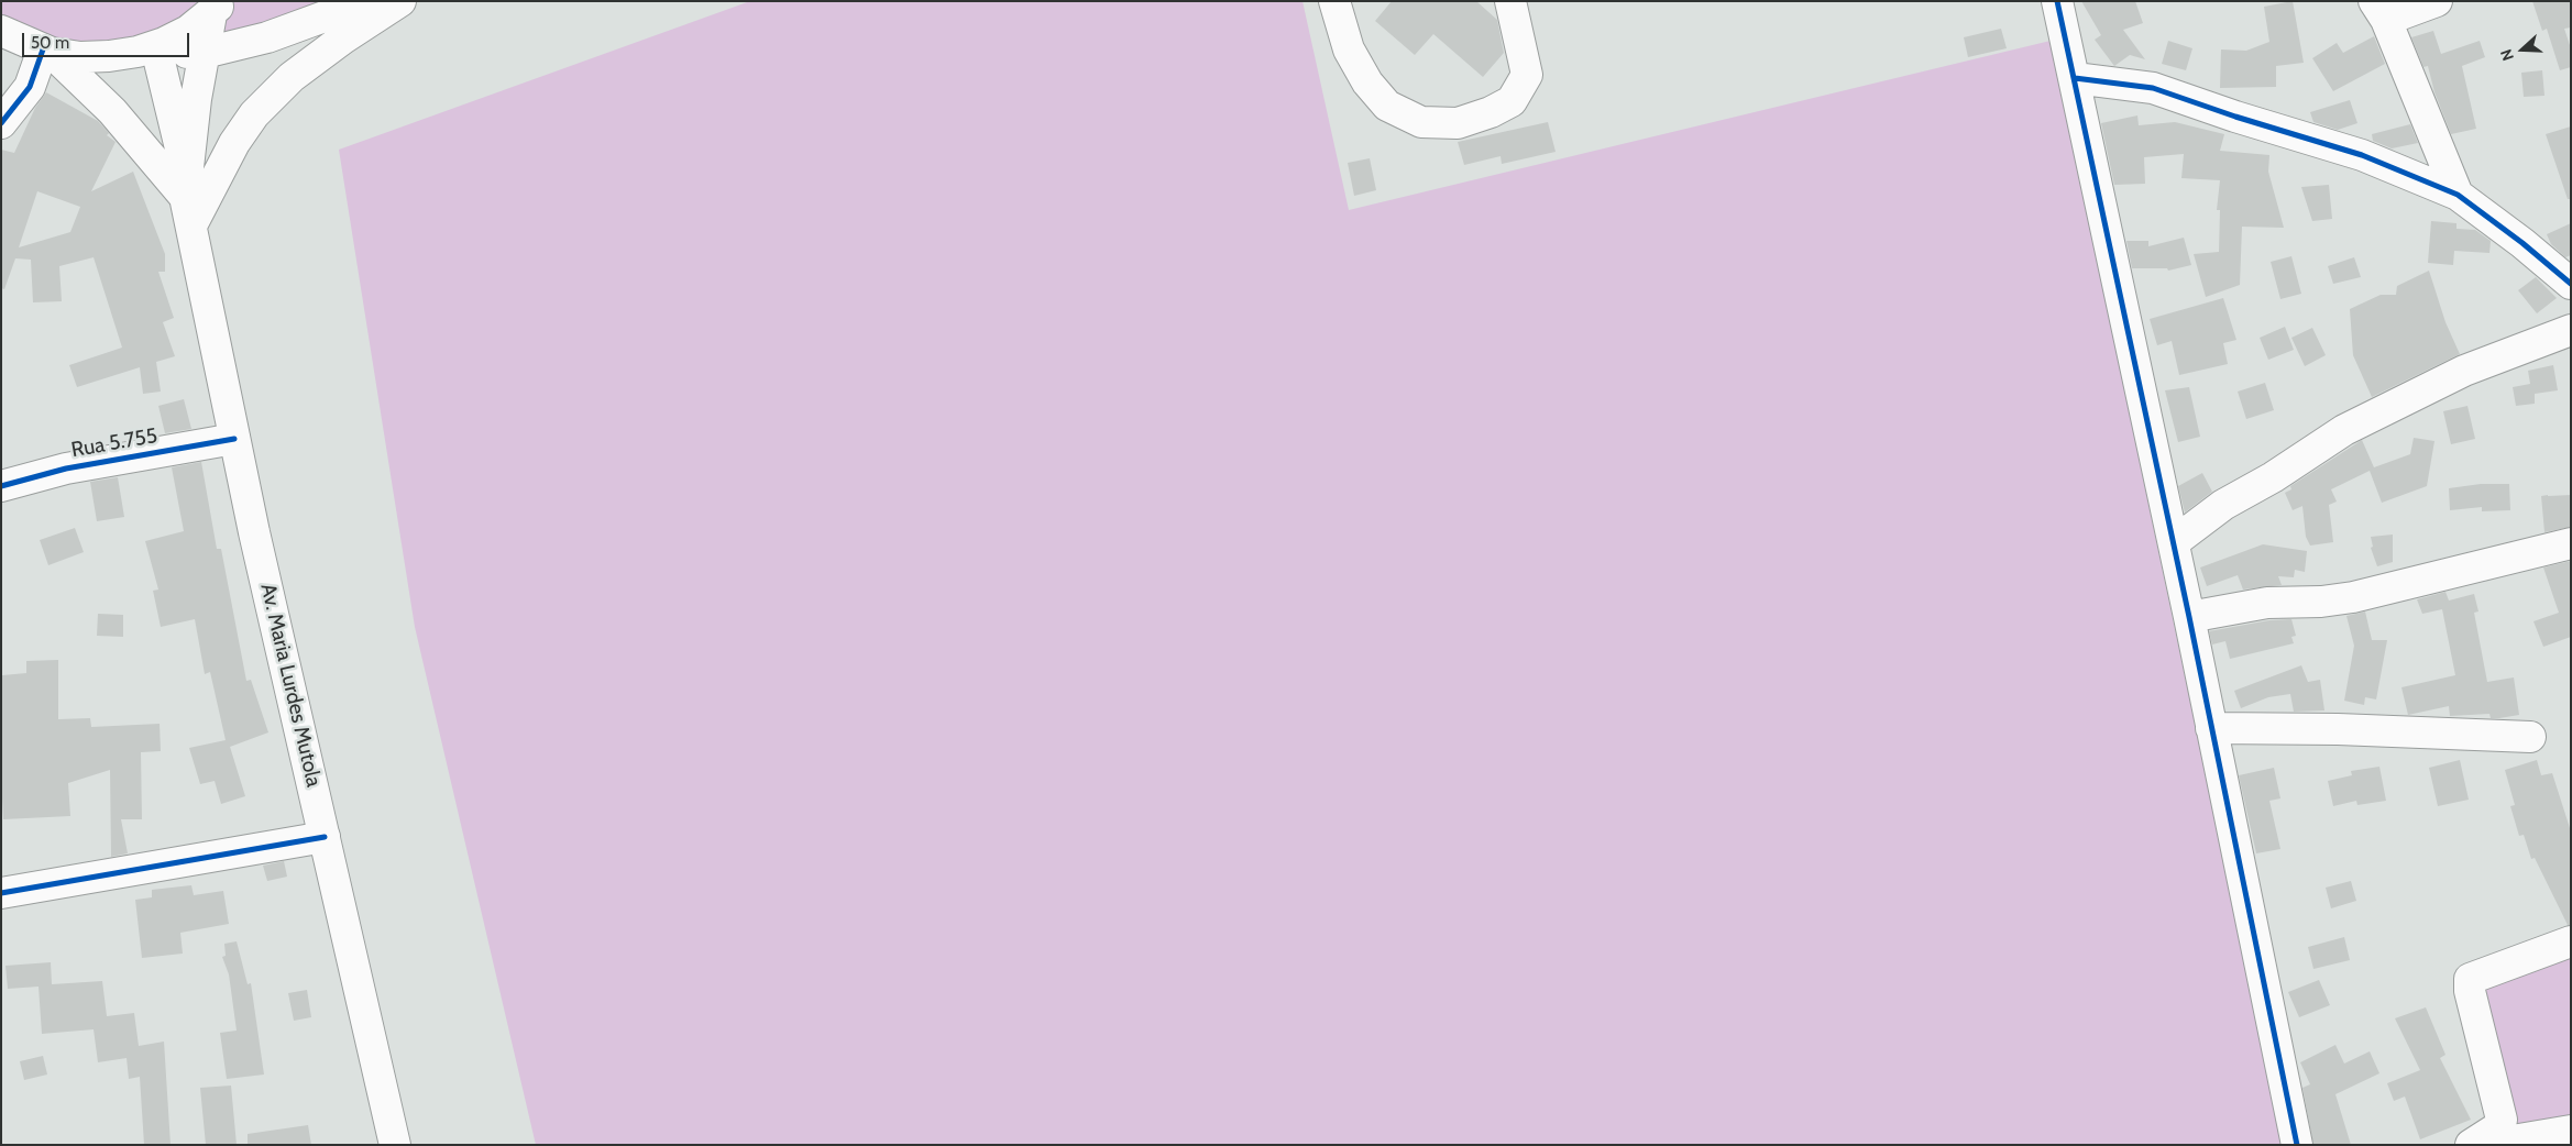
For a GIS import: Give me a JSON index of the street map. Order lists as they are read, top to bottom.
{
  "streets": {
    "street": ["Rua 5.755", "Av. Maria Lurdes Mutola"]
  },
  "crossings": [
    ["Rua 5.755", "Av. Maria Lurdes Mutola"]
  ],
  "scale_bar": "50 m",
  "north": "left"
}
